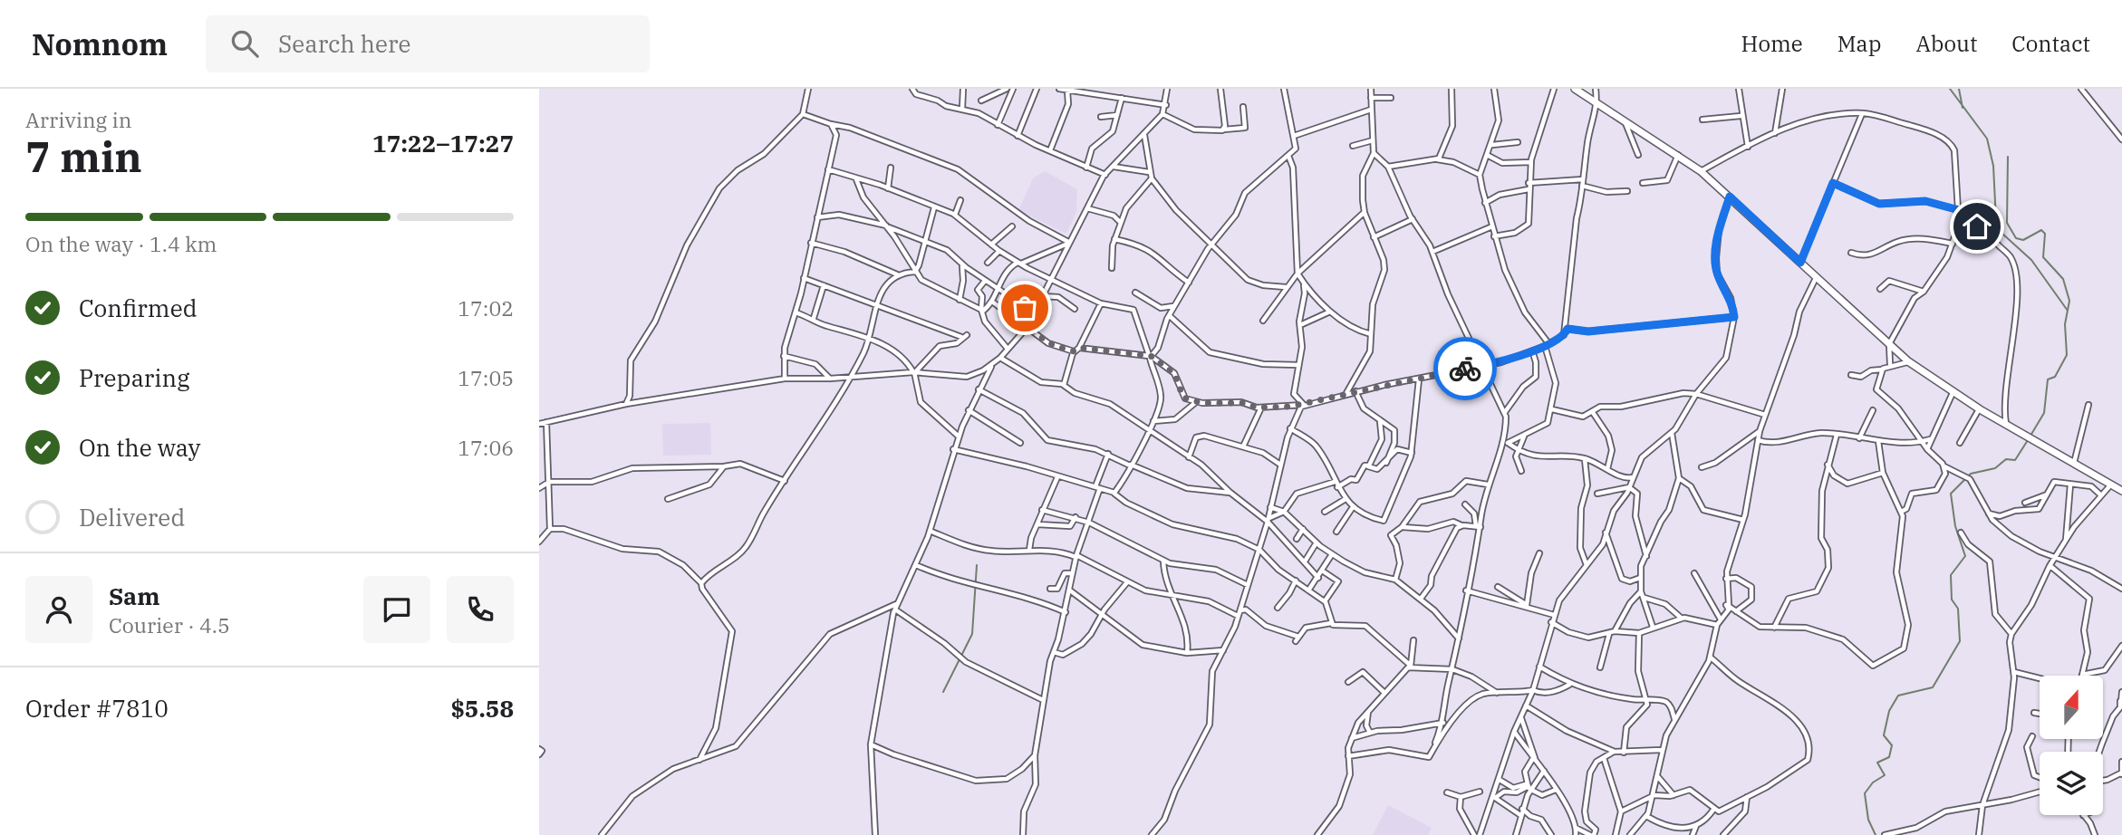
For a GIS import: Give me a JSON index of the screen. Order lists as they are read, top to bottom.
{
  "north": "top",
  "page": {
    "header": "Nomnom",
    "search": "Search here",
    "nav": [
      "Home",
      "Map",
      "About",
      "Contact"
    ],
    "heading": ["7 min", "Arriving in", "17:22–17:27"],
    "panel": [
      "Sam",
      "Courier · 4.5",
      "Order #7810",
      "$5.58"
    ],
    "bar": "On the way · 1.4 km",
    "list": [
      ["Confirmed", "17:02"],
      ["Preparing", "17:05"],
      ["On the way", "17:06"],
      "Delivered"
    ]
  }
}
